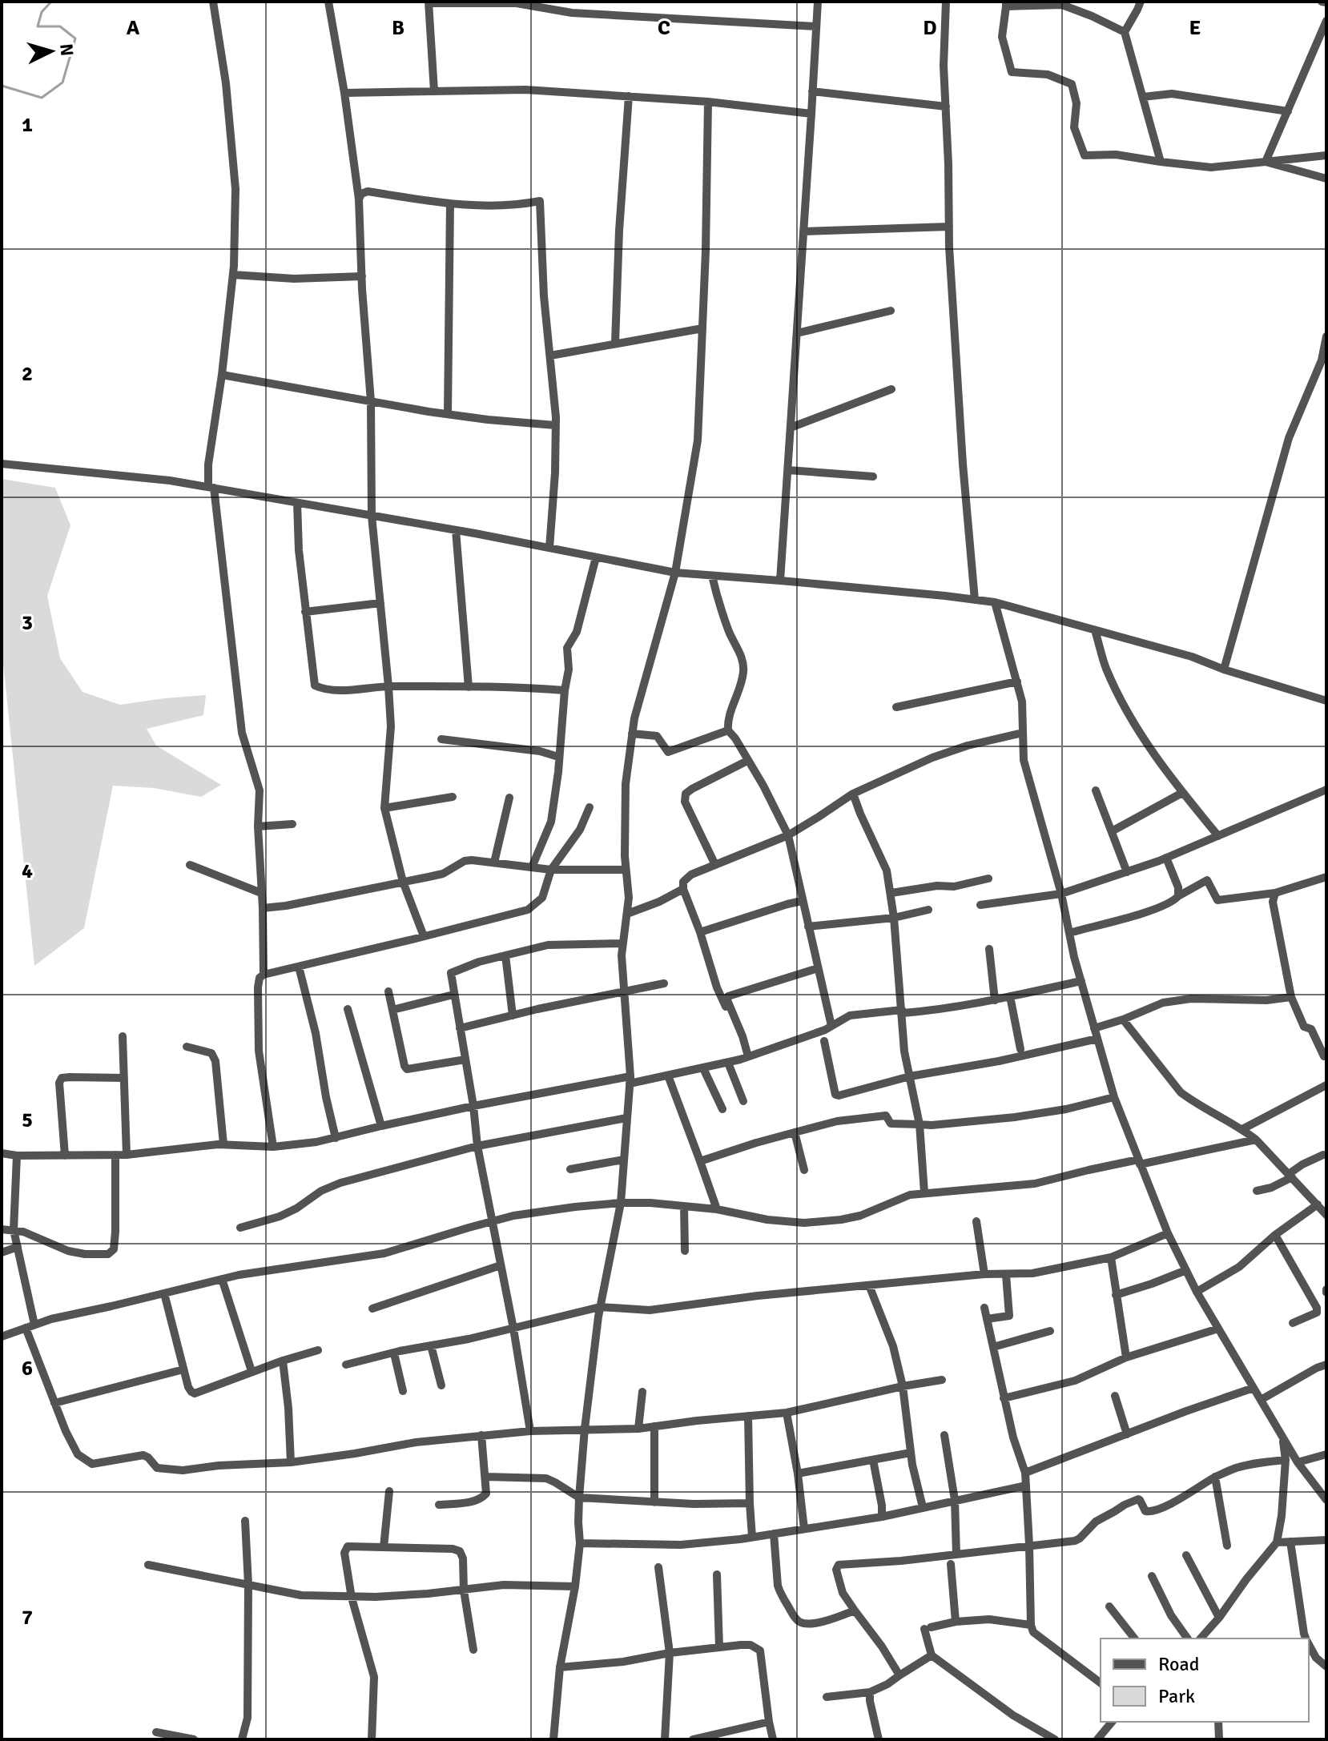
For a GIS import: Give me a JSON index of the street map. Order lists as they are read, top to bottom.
{
  "legend": ["Road", "Park"],
  "north": "right",
  "grid": {
    "columns": [
      "A",
      "B",
      "C",
      "D",
      "E"
    ],
    "rows": [
      "1",
      "2",
      "3",
      "4",
      "5",
      "6",
      "7"
    ]
  }
}
